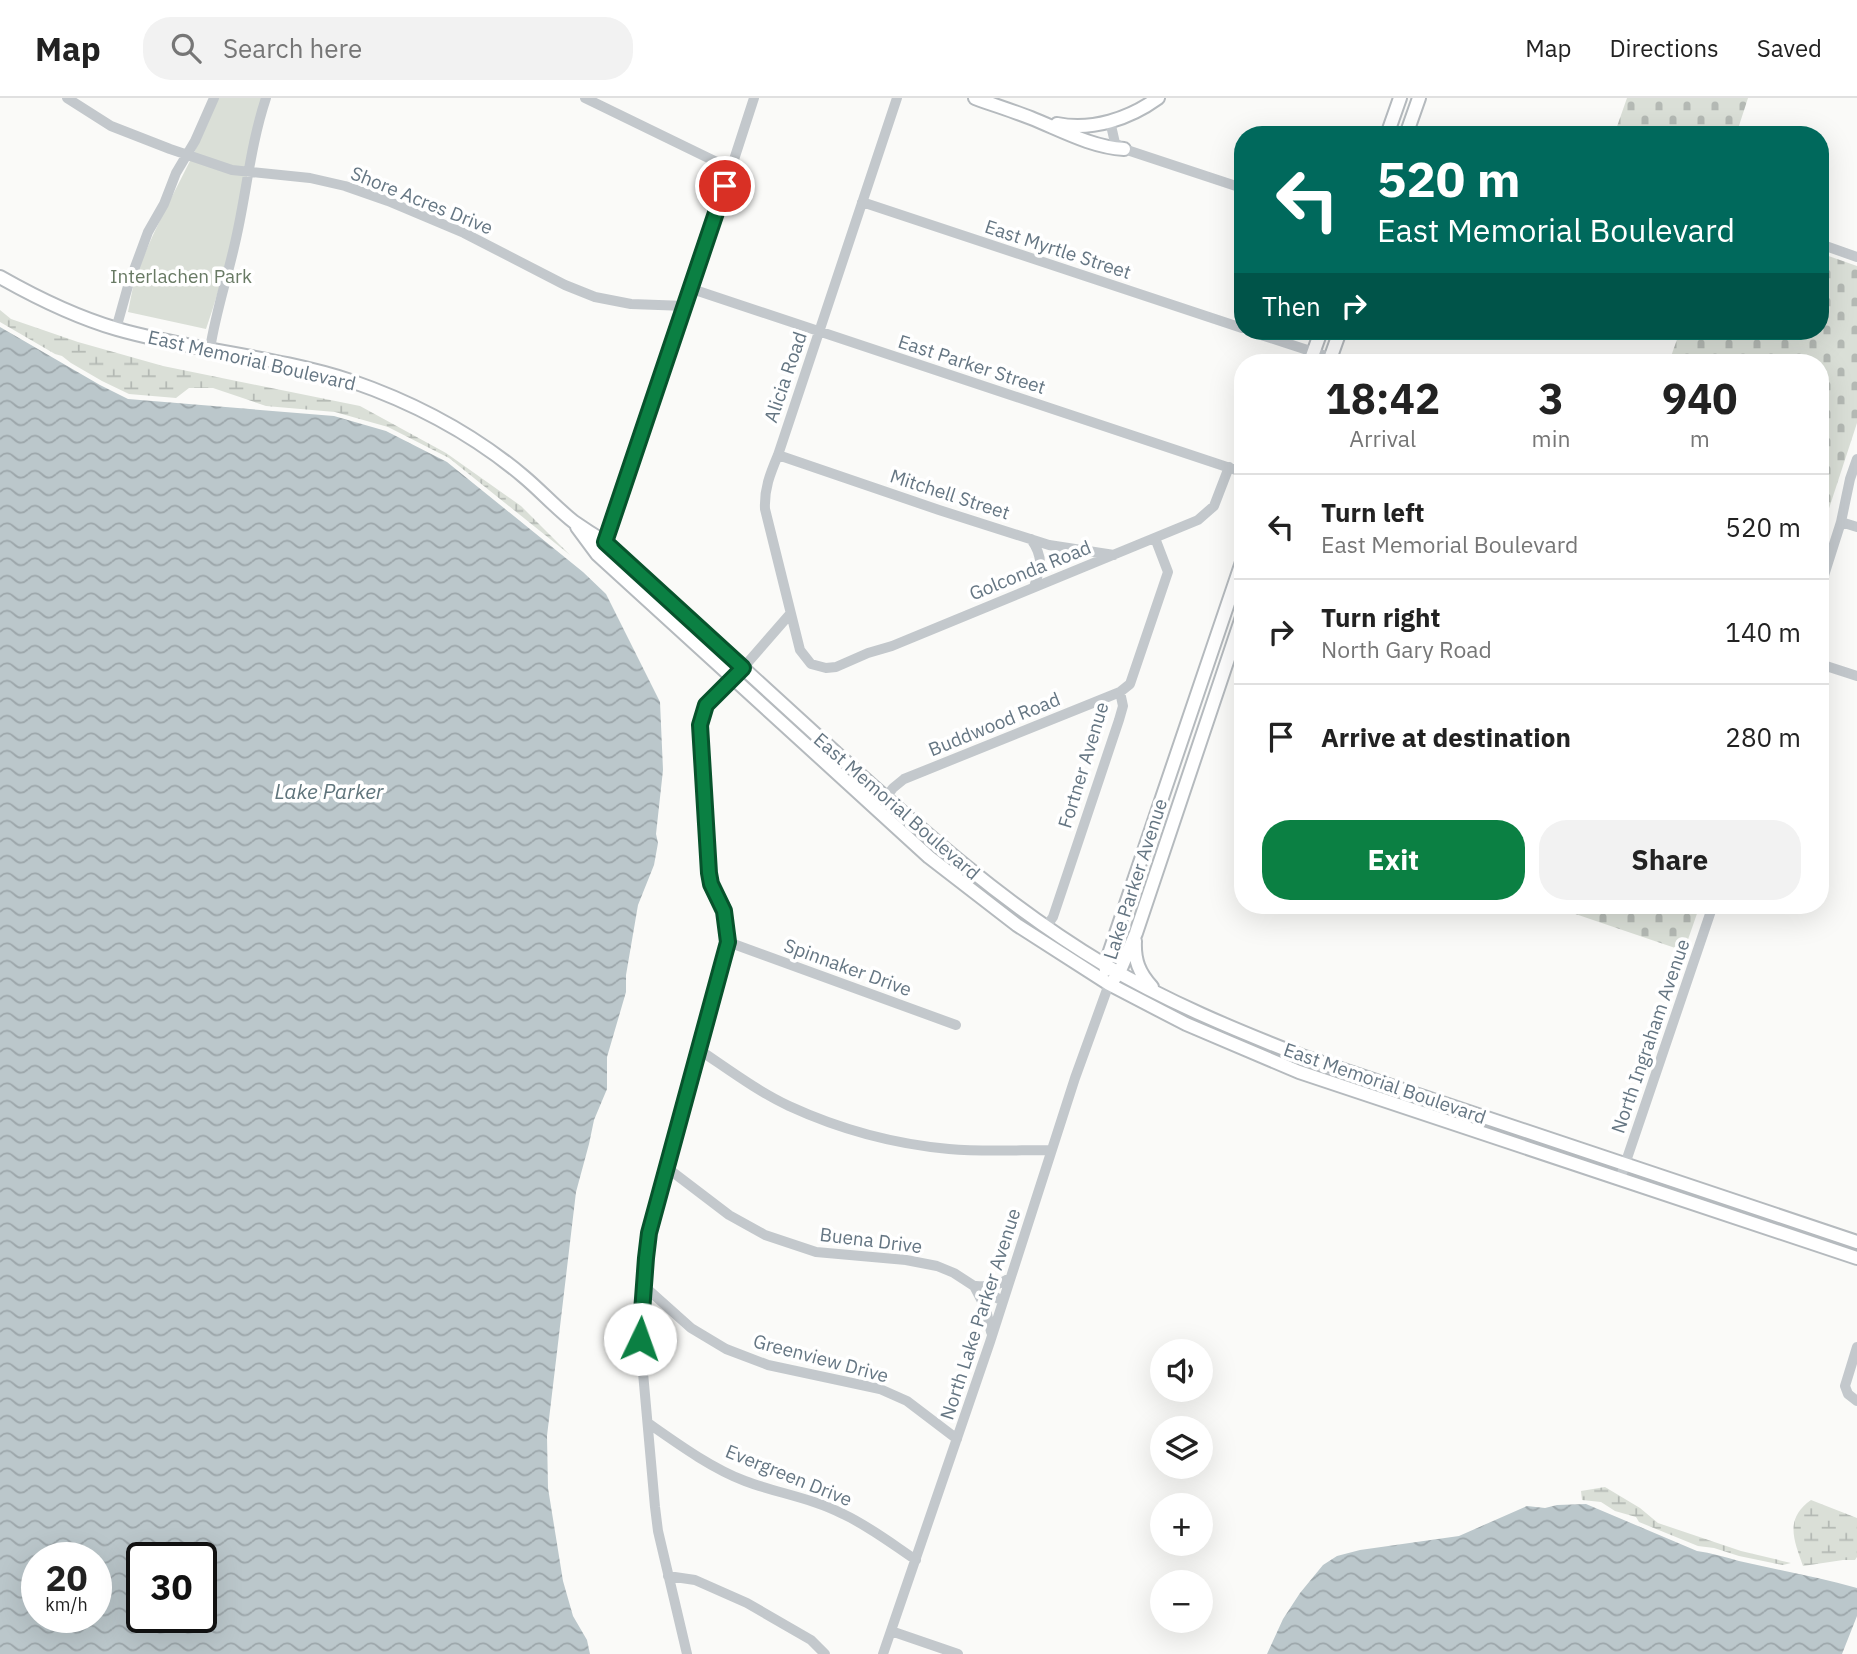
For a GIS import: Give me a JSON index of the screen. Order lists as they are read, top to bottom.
{
  "streets": {
    "main road": ["East Memorial Boulevard", "Lake Parker Avenue"],
    "street": [
      "Shore Acres Drive",
      "East Myrtle Street",
      "East Parker Street",
      "Alicia Road",
      "Mitchell Street",
      "Golconda Road",
      "Buddwood Road",
      "Fortner Avenue",
      "Spinnaker Drive",
      "North Ingraham Avenue",
      "Buena Drive",
      "North Lake Parker Avenue",
      "Greenview Drive",
      "Evergreen Drive"
    ]
  },
  "crossings": [
    ["East Myrtle Street", "Alicia Road"],
    ["East Memorial Boulevard", "Buddwood Road"],
    ["East Memorial Boulevard", "Fortner Avenue"],
    ["East Memorial Boulevard", "Lake Parker Avenue"],
    ["East Memorial Boulevard", "North Ingraham Avenue"],
    ["East Memorial Boulevard", "North Lake Parker Avenue"],
    ["East Parker Street", "Alicia Road"],
    ["East Parker Street", "Golconda Road"],
    ["Alicia Road", "Mitchell Street"],
    ["Alicia Road", "Golconda Road"],
    ["Mitchell Street", "Golconda Road"],
    ["Golconda Road", "Fortner Avenue"],
    ["Buddwood Road", "Fortner Avenue"],
    ["Lake Parker Avenue", "North Lake Parker Avenue"],
    ["Buena Drive", "North Lake Parker Avenue"],
    ["North Lake Parker Avenue", "Greenview Drive"],
    ["North Lake Parker Avenue", "Evergreen Drive"]
  ],
  "water": ["Lake Parker"],
  "parks": ["Interlachen Park"],
  "page": {
    "header": "Map",
    "search": "Search here",
    "nav": ["Map", "Directions", "Saved"],
    "turn": ["520 m", "East Memorial Boulevard"],
    "then": "Then",
    "eta": [
      "18:42",
      "Arrival",
      "3",
      "min",
      "940",
      "m"
    ],
    "list": [
      {
        "name": "Turn left",
        "note": "East Memorial Boulevard",
        "value": "520 m"
      },
      {
        "name": "Turn right",
        "note": "North Gary Road",
        "value": "140 m"
      },
      {
        "name": "Arrive at destination",
        "value": "280 m"
      }
    ],
    "buttons": ["Exit", "Share"],
    "map_buttons": ["+", "−"],
    "speed": "20 km/h",
    "limit": "30"
  }
}
